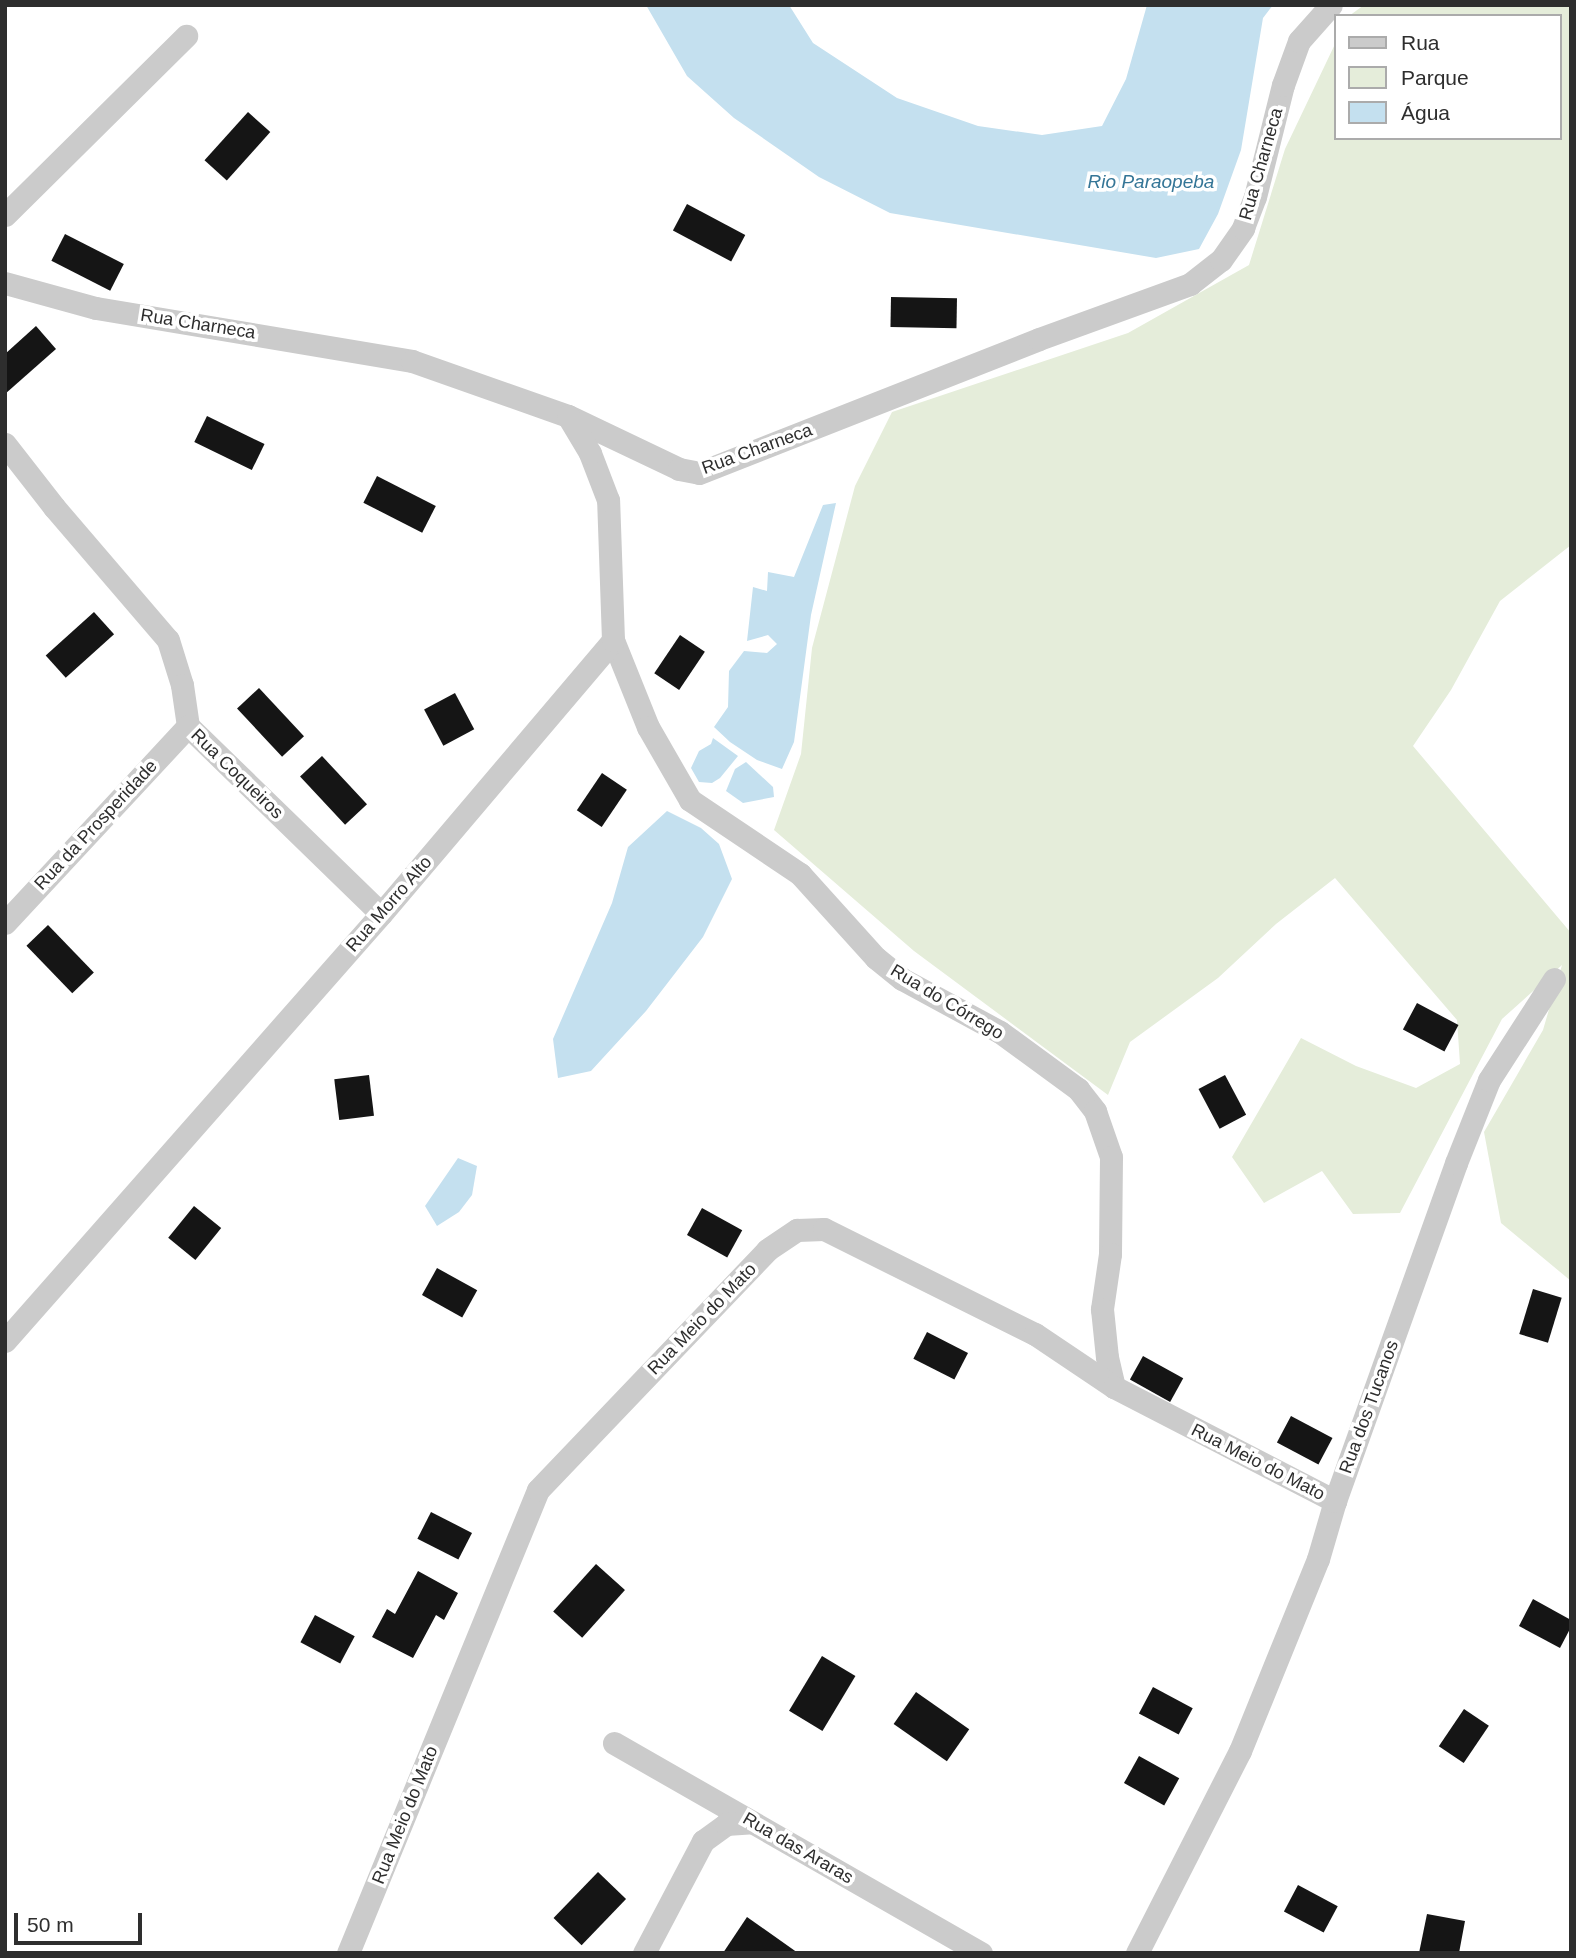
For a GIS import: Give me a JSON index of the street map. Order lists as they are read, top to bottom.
{
  "streets": {
    "street": [
      "Rua Charneca",
      "Rua Coqueiros",
      "Rua da Prosperidade",
      "Rua Morro Alto",
      "Rua do Córrego",
      "Rua Meio do Mato",
      "Rua dos Tucanos",
      "Rua das Araras"
    ]
  },
  "crossings": [
    ["Rua Coqueiros", "Rua da Prosperidade"],
    ["Rua Coqueiros", "Rua Morro Alto"],
    ["Rua Morro Alto", "Rua do Córrego"],
    ["Rua do Córrego", "Rua Meio do Mato"],
    ["Rua Meio do Mato", "Rua dos Tucanos"]
  ],
  "water": ["Rio Paraopeba"],
  "legend": ["Rua", "Parque", "Água"],
  "scale_bar": "50 m"
}
